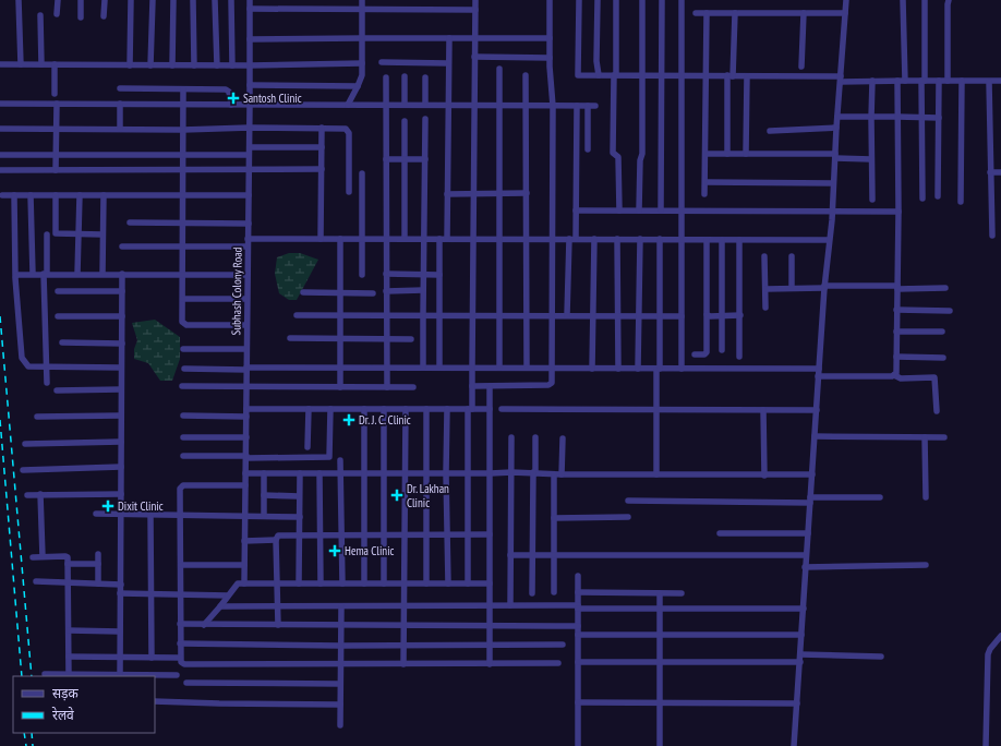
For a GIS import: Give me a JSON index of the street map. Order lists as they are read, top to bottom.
{
  "streets": {
    "street": ["Subhash Colony Road"]
  },
  "places": {
    "health": [
      "Santosh Clinic",
      "Dr. J. C. Clinic",
      "Dr. Lakhan Clinic",
      "Dixit Clinic",
      "Hema Clinic"
    ]
  },
  "legend": ["सड़क", "रेलवे"]
}
